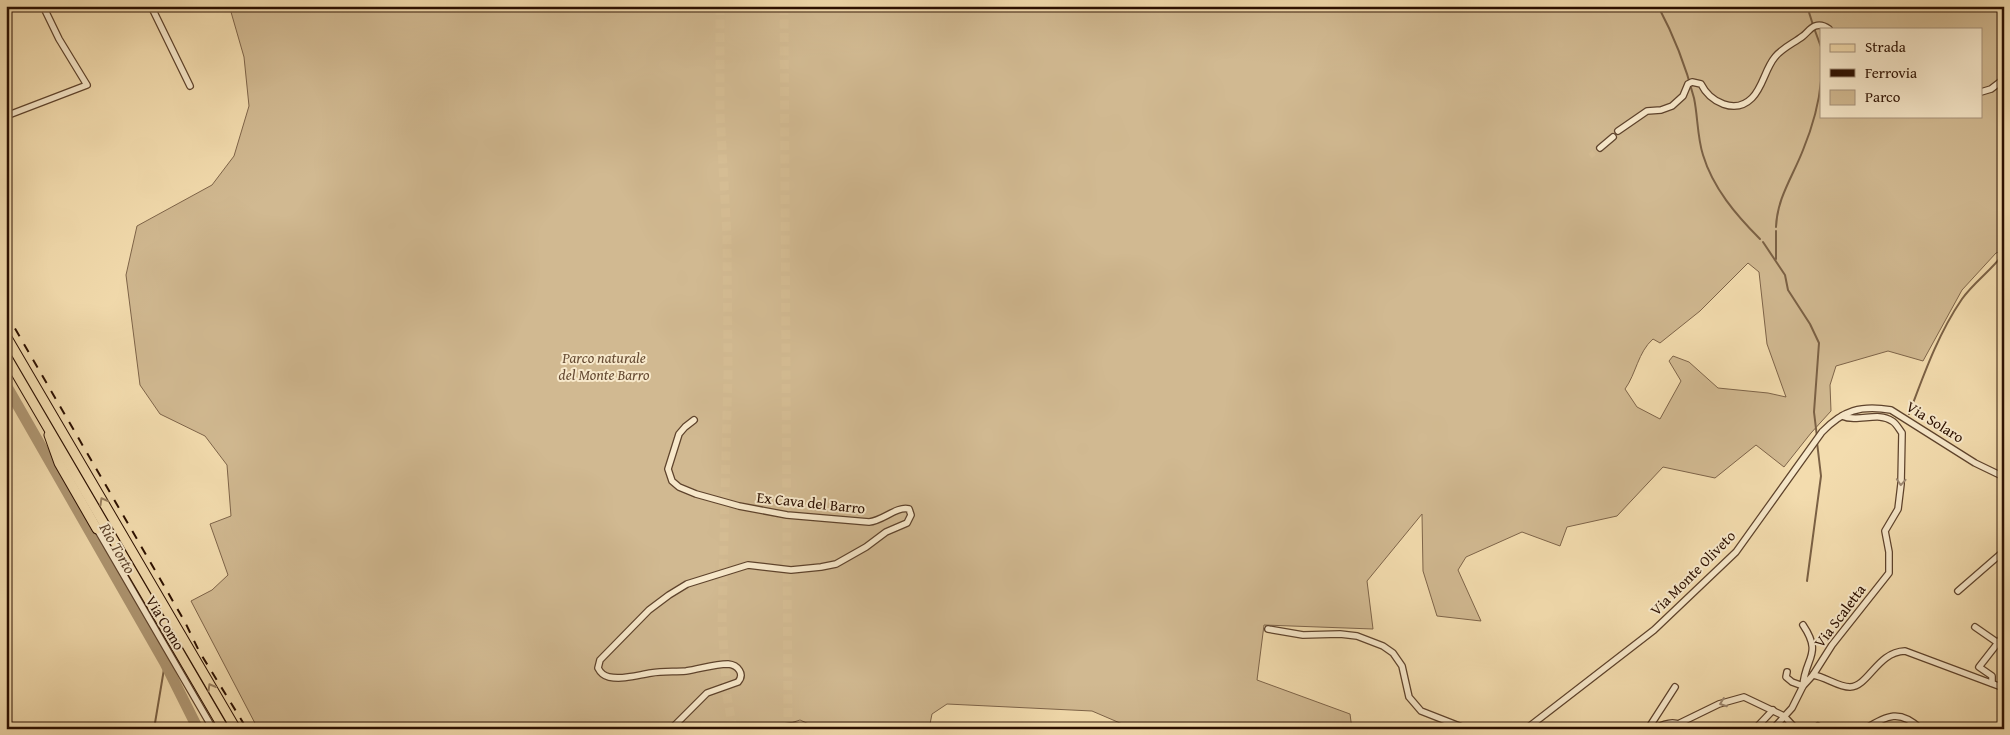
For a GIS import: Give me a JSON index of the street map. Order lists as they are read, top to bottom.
{
  "streets": {
    "street": [
      "Via Solaro",
      "Ex Cava del Barro",
      "Via Monte Oliveto",
      "Via Scaletta",
      "Via Como"
    ]
  },
  "crossings": [
    ["Via Solaro", "Via Monte Oliveto"],
    ["Via Solaro", "Via Scaletta"]
  ],
  "water": ["Rio Torto"],
  "parks": ["Parco naturale del Monte Barro"],
  "legend": ["Strada", "Ferrovia", "Parco"]
}
